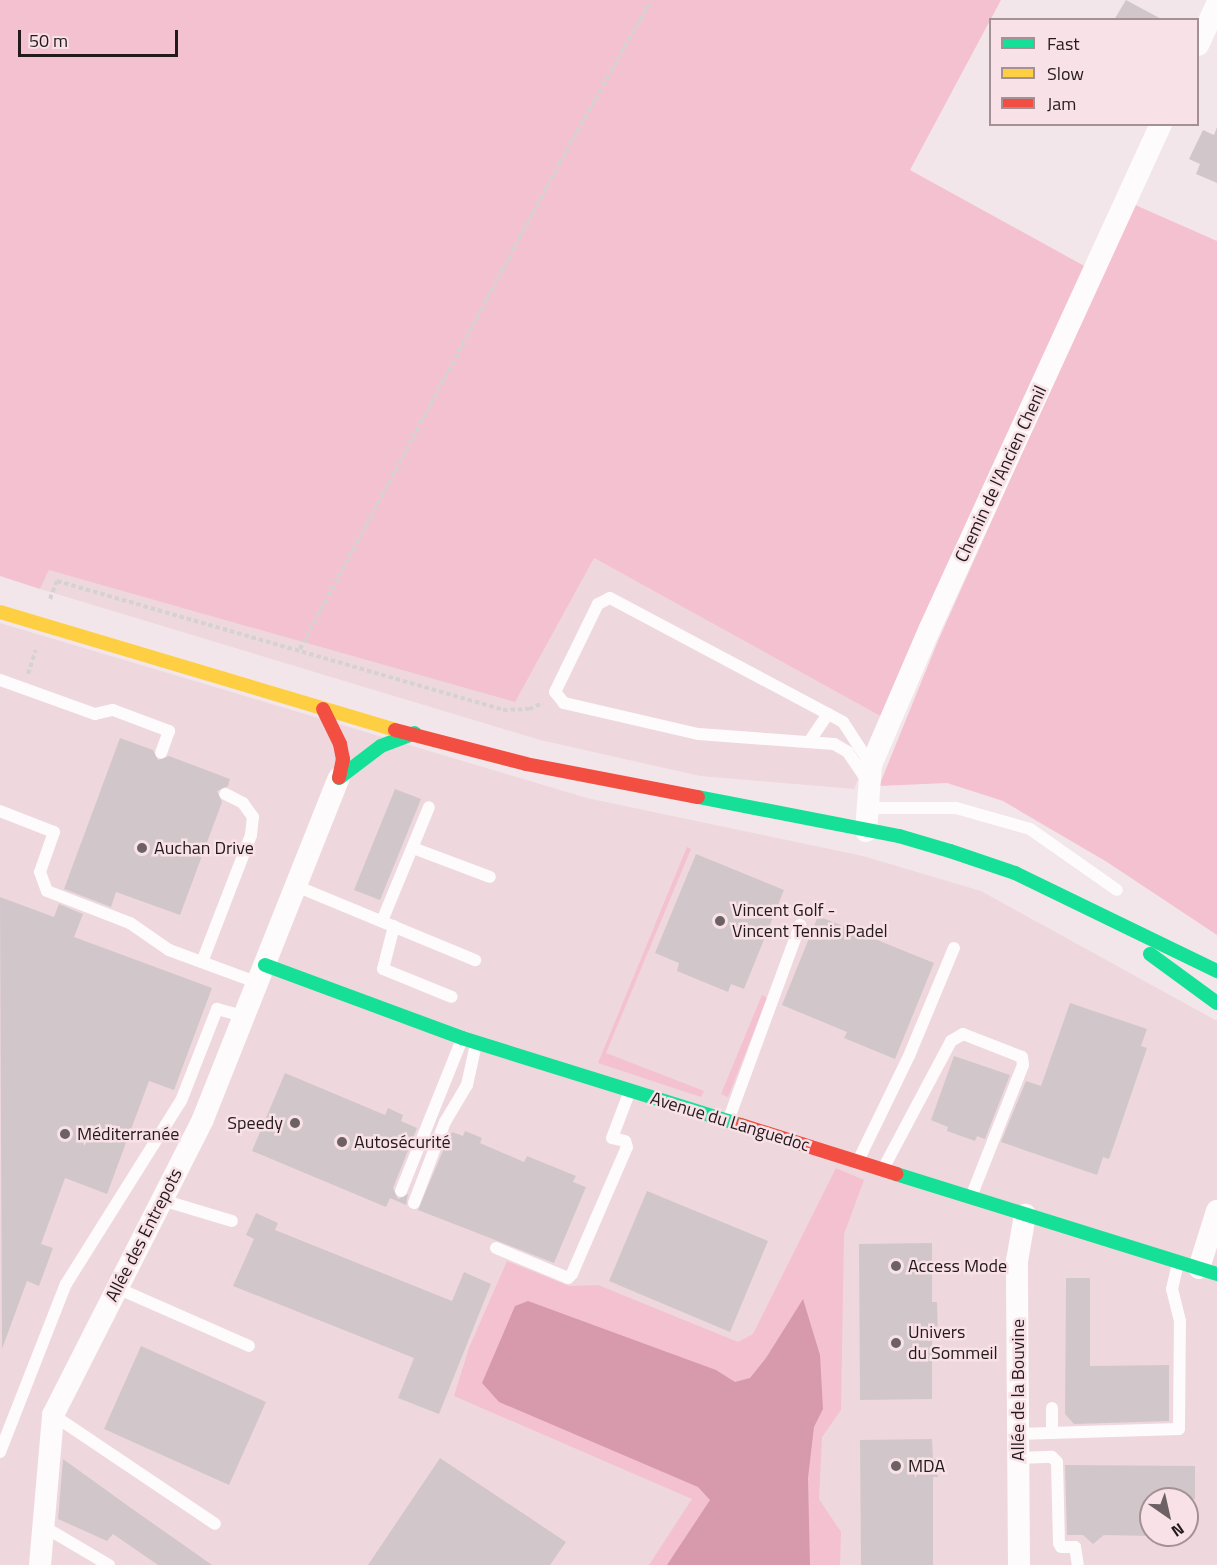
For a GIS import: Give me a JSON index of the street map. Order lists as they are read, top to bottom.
{
  "streets": {
    "street": [
      "Chemin de l'Ancien Chenil",
      "Avenue du Languedoc",
      "Allée des Entrepots",
      "Allée de la Bouvine"
    ]
  },
  "crossings": [
    ["Avenue du Languedoc", "Allée des Entrepots"],
    ["Avenue du Languedoc", "Allée de la Bouvine"]
  ],
  "places": [
    "Auchan Drive",
    "Vincent Golf - Vincent Tennis Padel",
    "Speedy",
    "Méditerranée",
    "Autosécurité",
    "Access Mode",
    "Univers du Sommeil",
    "MDA"
  ],
  "legend": ["Fast", "Slow", "Jam"],
  "scale_bar": "50 m",
  "north": "bottom right"
}
